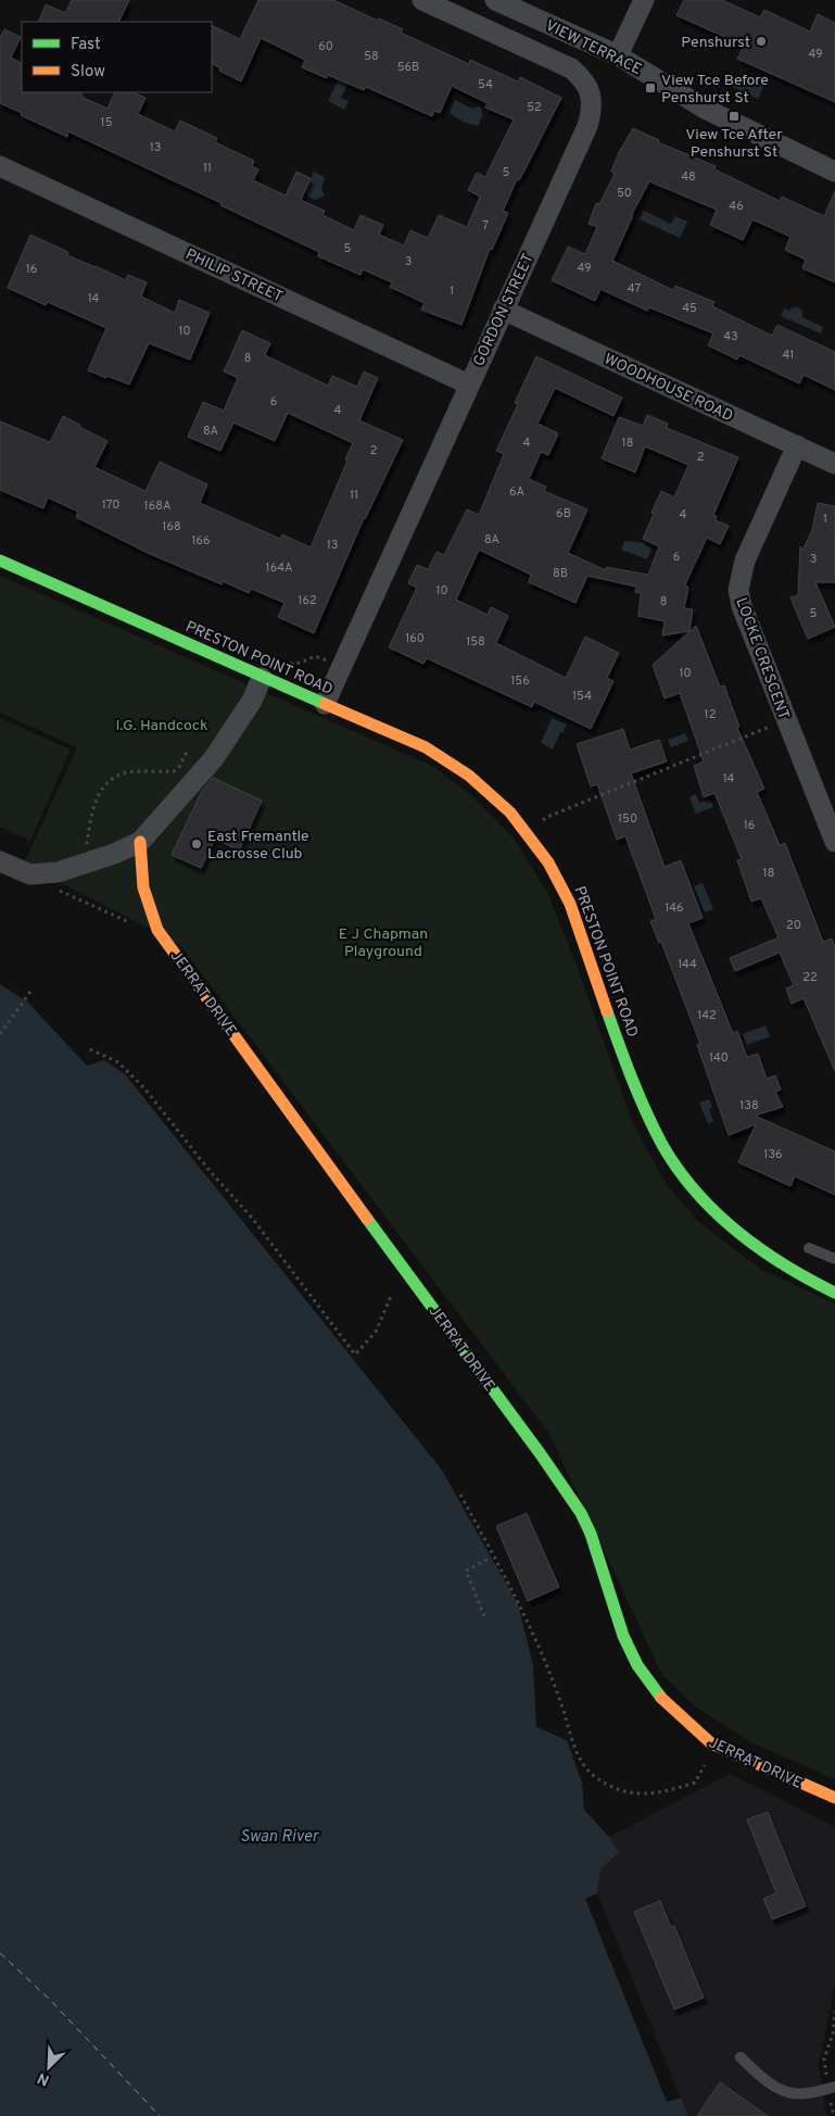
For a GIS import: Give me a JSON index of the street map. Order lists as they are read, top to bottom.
{
  "streets": {
    "main road": ["PRESTON POINT ROAD", "JERRAT DRIVE"],
    "street": [
      "VIEW TERRACE",
      "PHILIP STREET",
      "GORDON STREET",
      "WOODHOUSE ROAD",
      "LOCKE CRESCENT"
    ]
  },
  "crossings": [
    ["PHILIP STREET", "GORDON STREET"],
    ["GORDON STREET", "WOODHOUSE ROAD"],
    ["GORDON STREET", "PRESTON POINT ROAD"],
    ["WOODHOUSE ROAD", "LOCKE CRESCENT"]
  ],
  "water": ["Swan River"],
  "parks": ["I.G. Handcock", "E J Chapman Playground"],
  "places": {
    "other": ["Penshurst", "East Fremantle Lacrosse Club"],
    "transit": ["View Tce Before Penshurst St", "View Tce After Penshurst St"]
  },
  "house_numbers": [
    "60",
    "49",
    "58",
    "56B",
    "54",
    "52",
    "15",
    "13",
    "11",
    "5",
    "48",
    "50",
    "46",
    "7",
    "5",
    "3",
    "49",
    "16",
    "47",
    "1",
    "14",
    "45",
    "10",
    "43",
    "41",
    "8",
    "6",
    "4",
    "8A",
    "4",
    "18",
    "2",
    "2",
    "6A",
    "11",
    "170",
    "168A",
    "6B",
    "4",
    "1",
    "168",
    "8A",
    "166",
    "13",
    "6",
    "3",
    "164A",
    "8B",
    "10",
    "162",
    "8",
    "5",
    "160",
    "158",
    "10",
    "156",
    "154",
    "12",
    "14",
    "150",
    "16",
    "18",
    "146",
    "20",
    "144",
    "22",
    "142",
    "140",
    "138",
    "136"
  ],
  "legend": ["Fast", "Slow"],
  "north": "bottom left"
}
